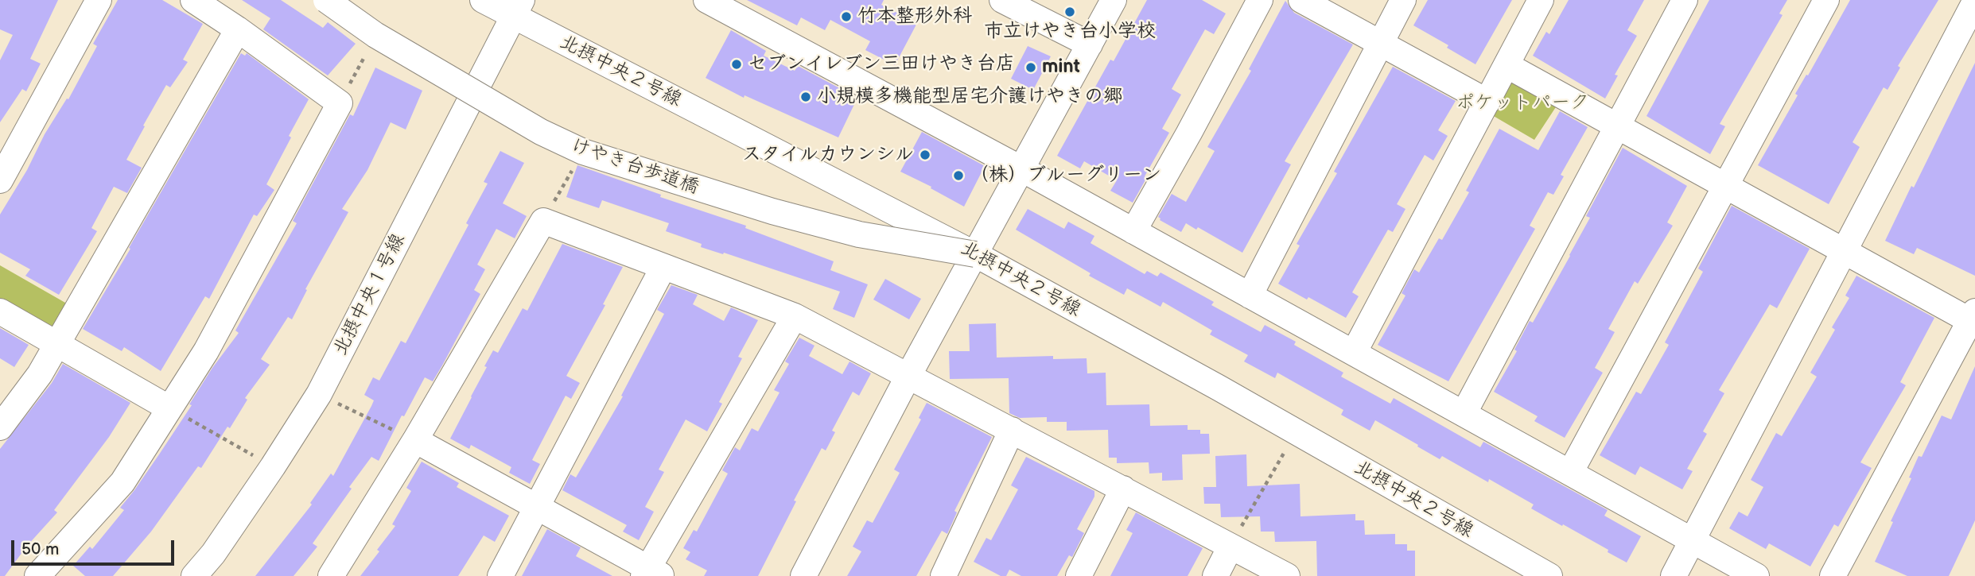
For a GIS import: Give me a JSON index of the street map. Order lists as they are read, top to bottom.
{
  "streets": {
    "street": ["北摂中央２号線", "けやき台歩道橋", "北摂中央１号線"]
  },
  "crossings": [
    ["北摂中央２号線", "けやき台歩道橋"],
    ["北摂中央２号線", "北摂中央１号線"]
  ],
  "parks": ["ポケットパーク"],
  "places": [
    "市立けやき台小学校",
    "竹本整形外科",
    "セブンイレブン三田けやき台店",
    "mint",
    "小規模多機能型居宅介護けやきの郷",
    "スタイルカウンシル",
    "（株）ブルーグリーン"
  ],
  "scale_bar": "50 m"
}
